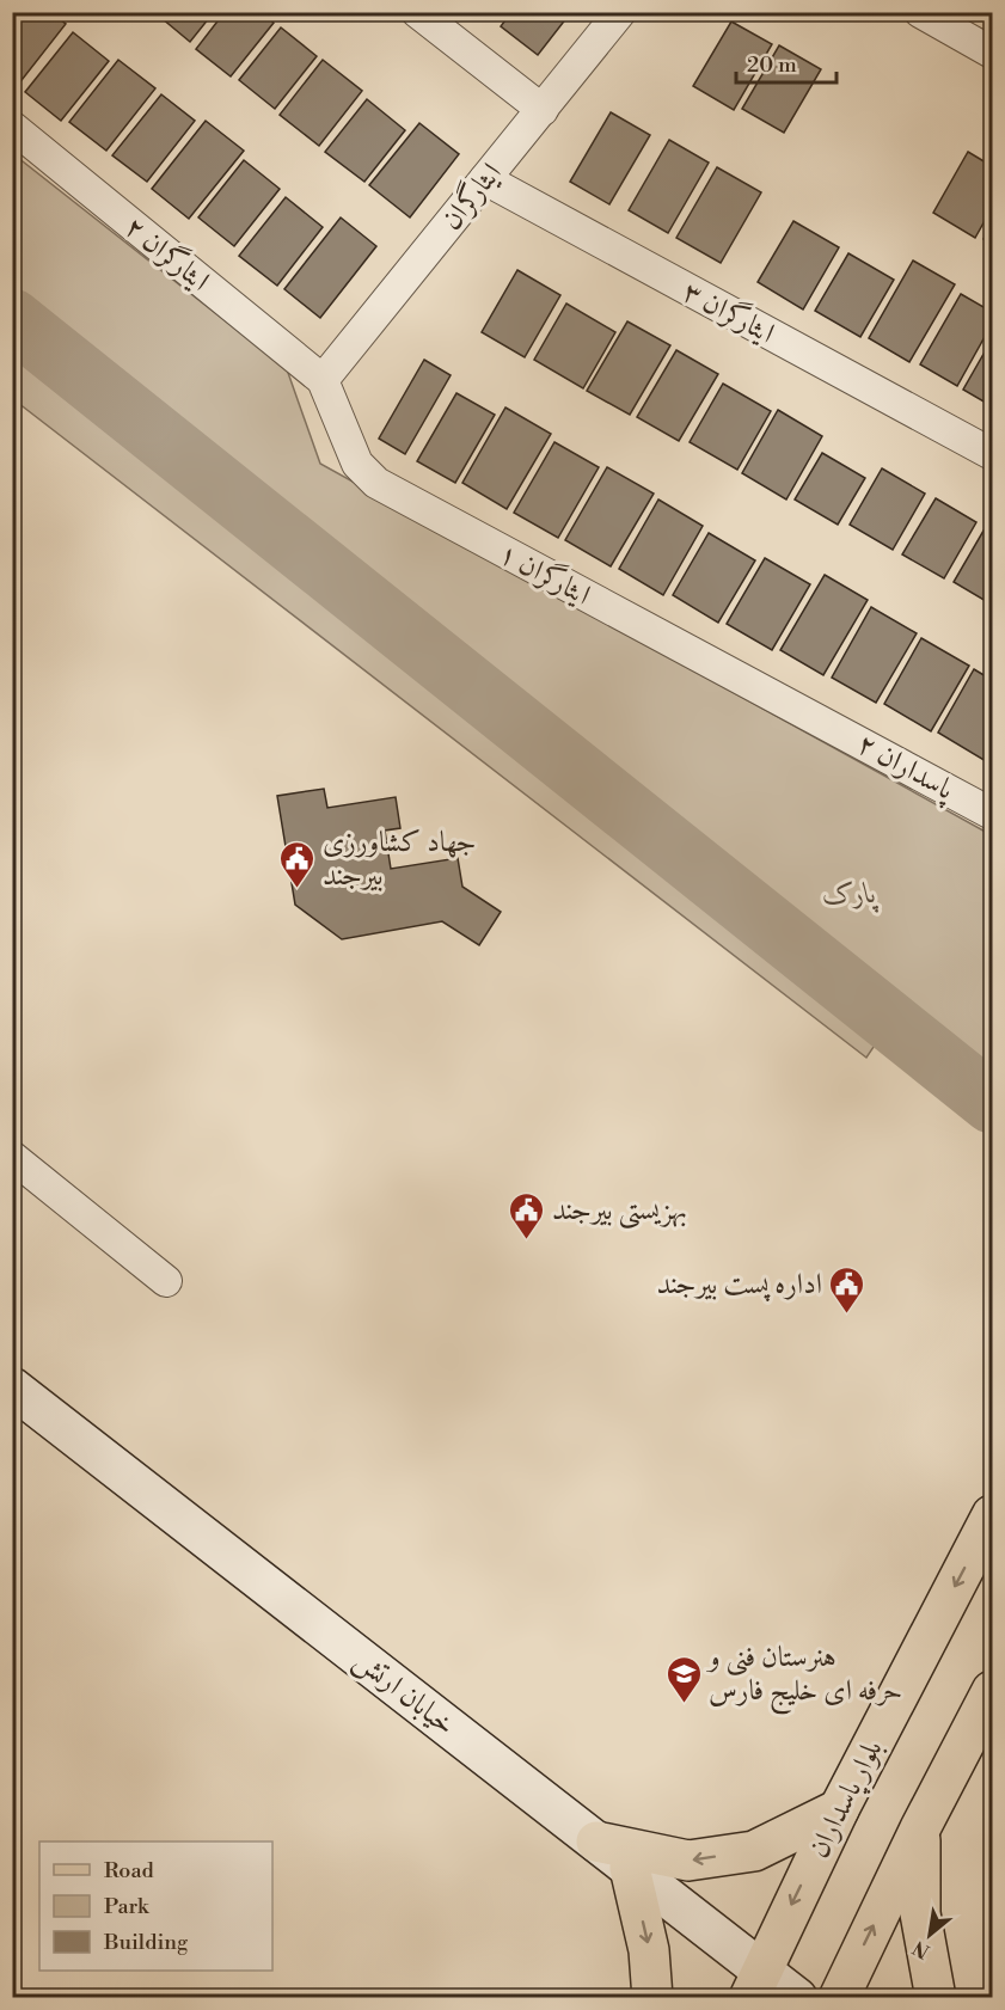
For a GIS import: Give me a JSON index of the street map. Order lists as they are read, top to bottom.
{
  "streets": {
    "main road": ["خیابان ارتش", "بلوار پاسداران"],
    "street": [
      "ایثارگران",
      "ایثارگران ۲",
      "ایثارگران ۳",
      "ایثارگران ۱",
      "پاسداران ۲"
    ]
  },
  "crossings": [
    ["ایثارگران", "ایثارگران ۲"],
    ["ایثارگران", "ایثارگران ۳"],
    ["ایثارگران", "ایثارگران ۱"],
    ["ایثارگران ۲", "ایثارگران ۱"],
    ["ایثارگران ۱", "پاسداران ۲"],
    ["خیابان ارتش", "بلوار پاسداران"]
  ],
  "parks": ["پارک"],
  "places": {
    "public building": ["جهاد کشاورزی بیرجند", "بهزیستی بیرجند", "اداره پست بیرجند"],
    "school or university": ["هنرستان فنی و حرفه ای خلیج فارس"]
  },
  "legend": ["Road", "Park", "Building"],
  "scale_bar": "20 m",
  "north": "bottom left"
}
